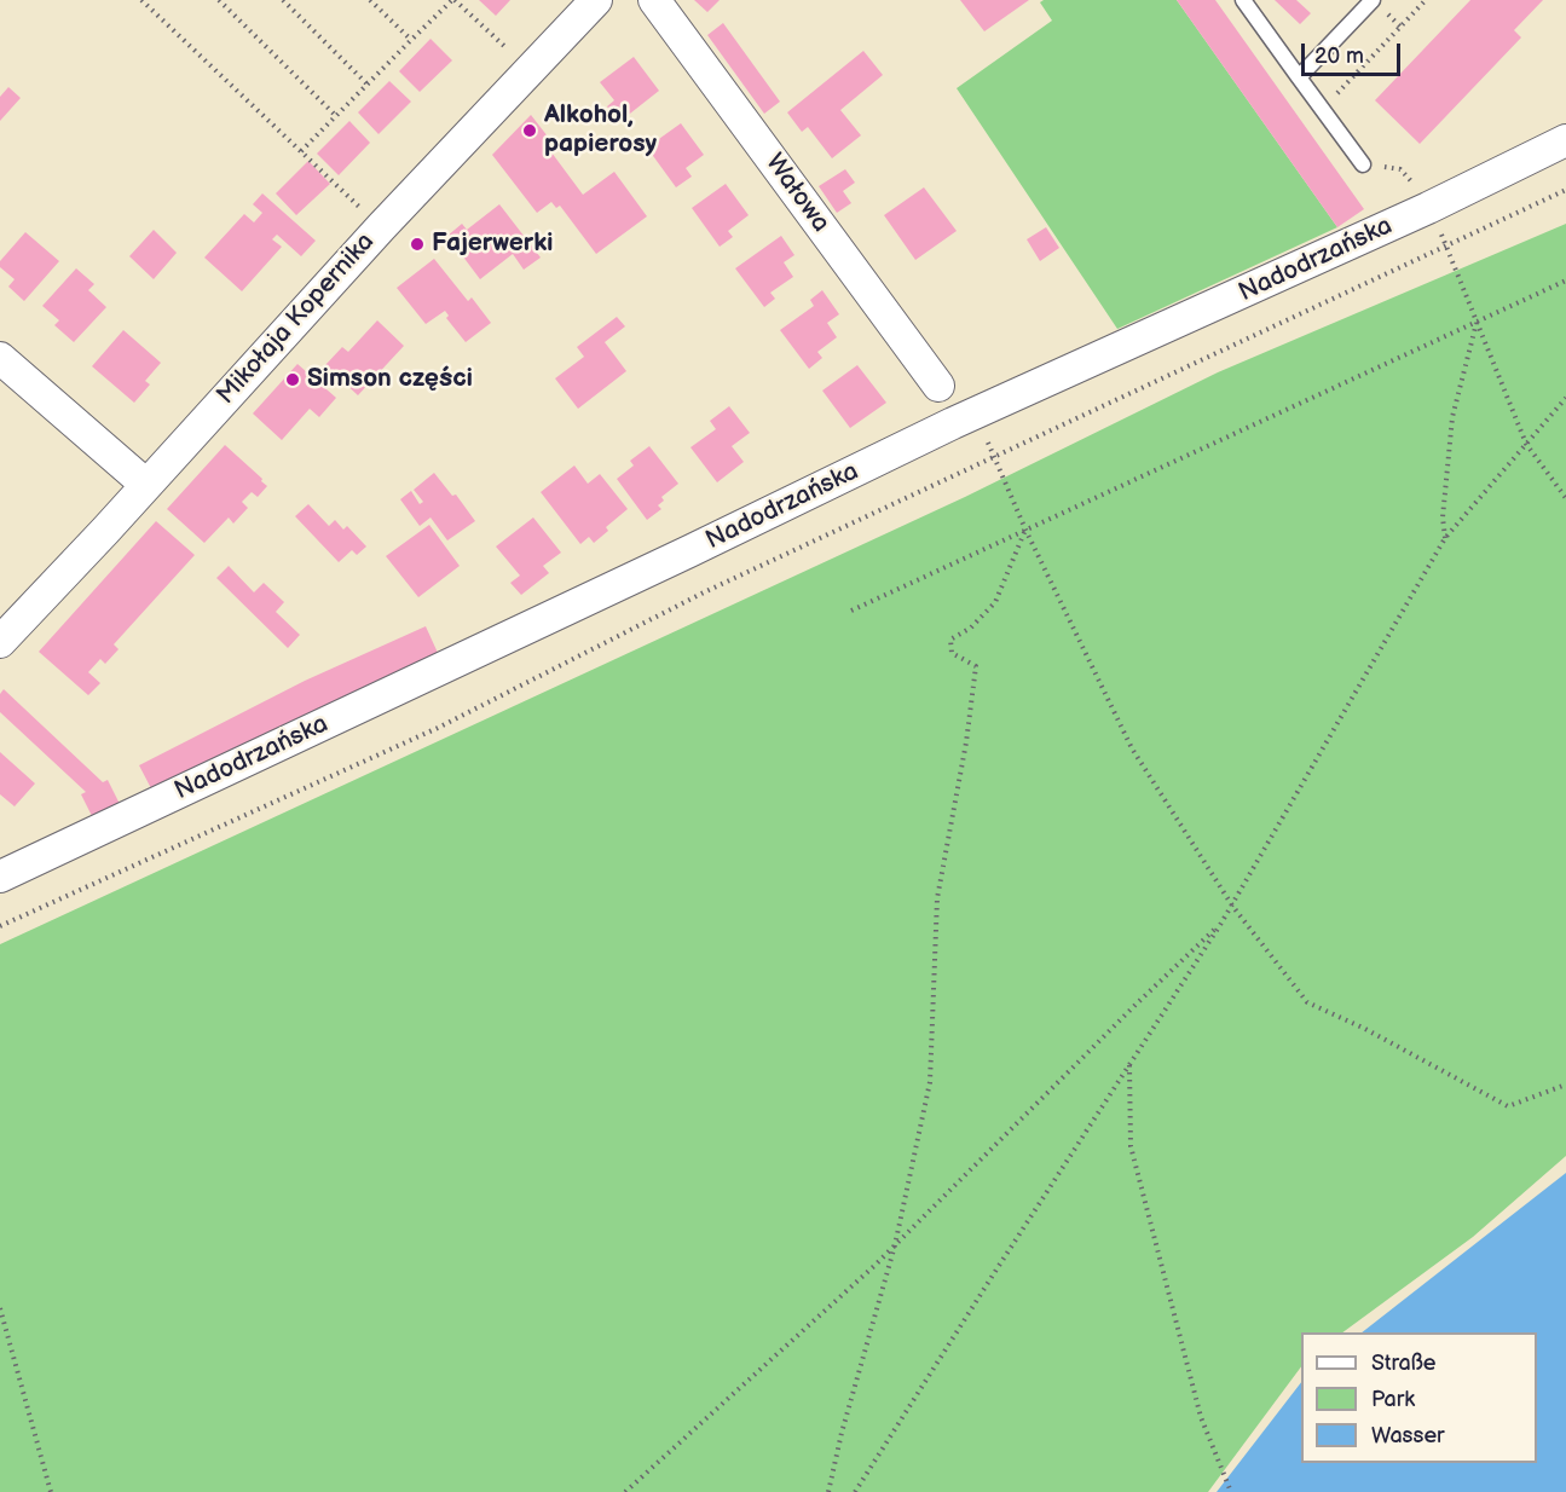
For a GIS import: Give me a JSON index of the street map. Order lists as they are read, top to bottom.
{
  "streets": {
    "street": ["Wałowa", "Nadodrzańska", "Mikołaja Kopernika"]
  },
  "places": ["Alkohol, papierosy", "Fajerwerki", "Simson części"],
  "legend": ["Straße", "Park", "Wasser"],
  "scale_bar": "20 m"
}
